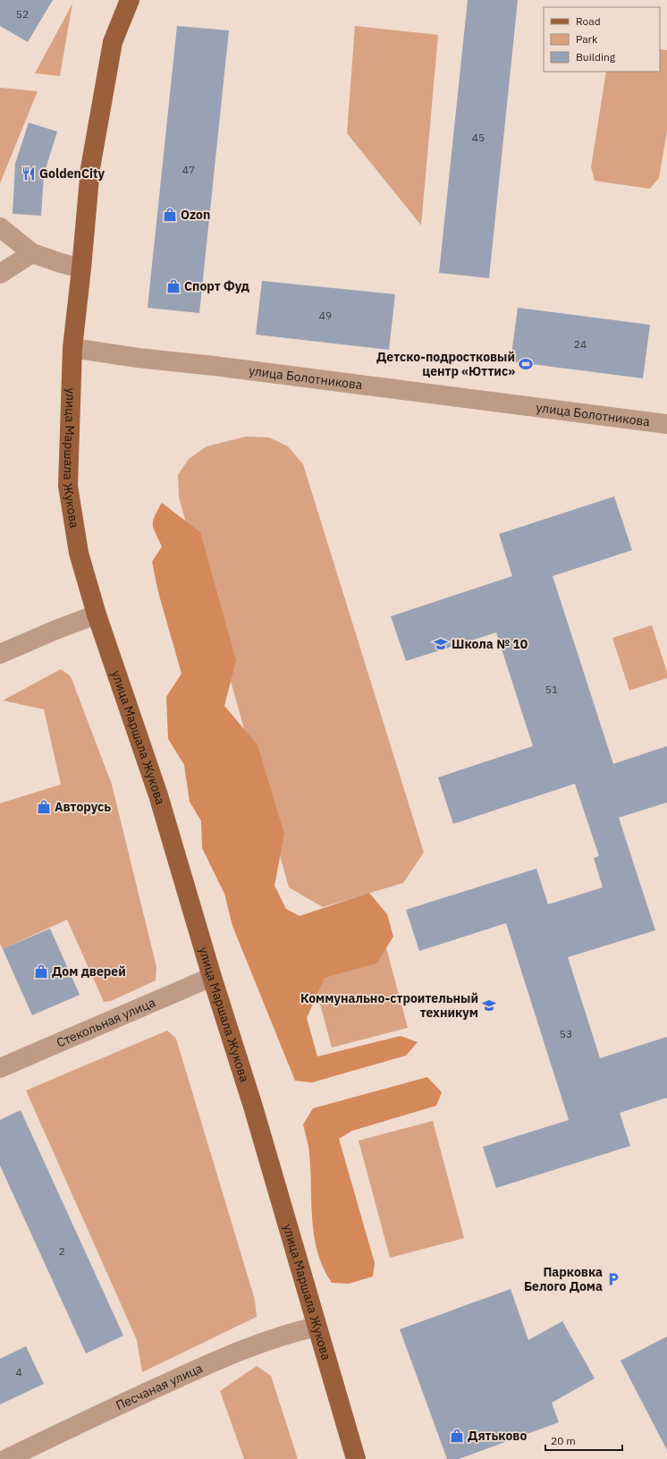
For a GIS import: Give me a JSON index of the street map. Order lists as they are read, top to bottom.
{
  "streets": {
    "main road": ["улица Маршала Жукова"],
    "street": ["улица Болотникова", "Стекольная улица", "Песчаная улица"]
  },
  "crossings": [
    ["улица Болотникова", "улица Маршала Жукова"],
    ["улица Маршала Жукова", "Стекольная улица"],
    ["улица Маршала Жукова", "Песчаная улица"]
  ],
  "places": {
    "restaurant": ["GoldenCity"],
    "shop": [
      "Ozon",
      "Спорт Фуд",
      "Авторусь",
      "Дом дверей",
      "Дятьково"
    ],
    "sports": ["Детско-подростковый центр «Юттис»"],
    "school or university": ["Школа № 10", "Коммунально-строительный техникум"],
    "parking": ["Парковка Белого Дома"]
  },
  "house_numbers": [
    "52",
    "45",
    "47",
    "49",
    "24",
    "51",
    "53",
    "2",
    "4"
  ],
  "legend": ["Road", "Park", "Building"],
  "scale_bar": "20 m"
}
